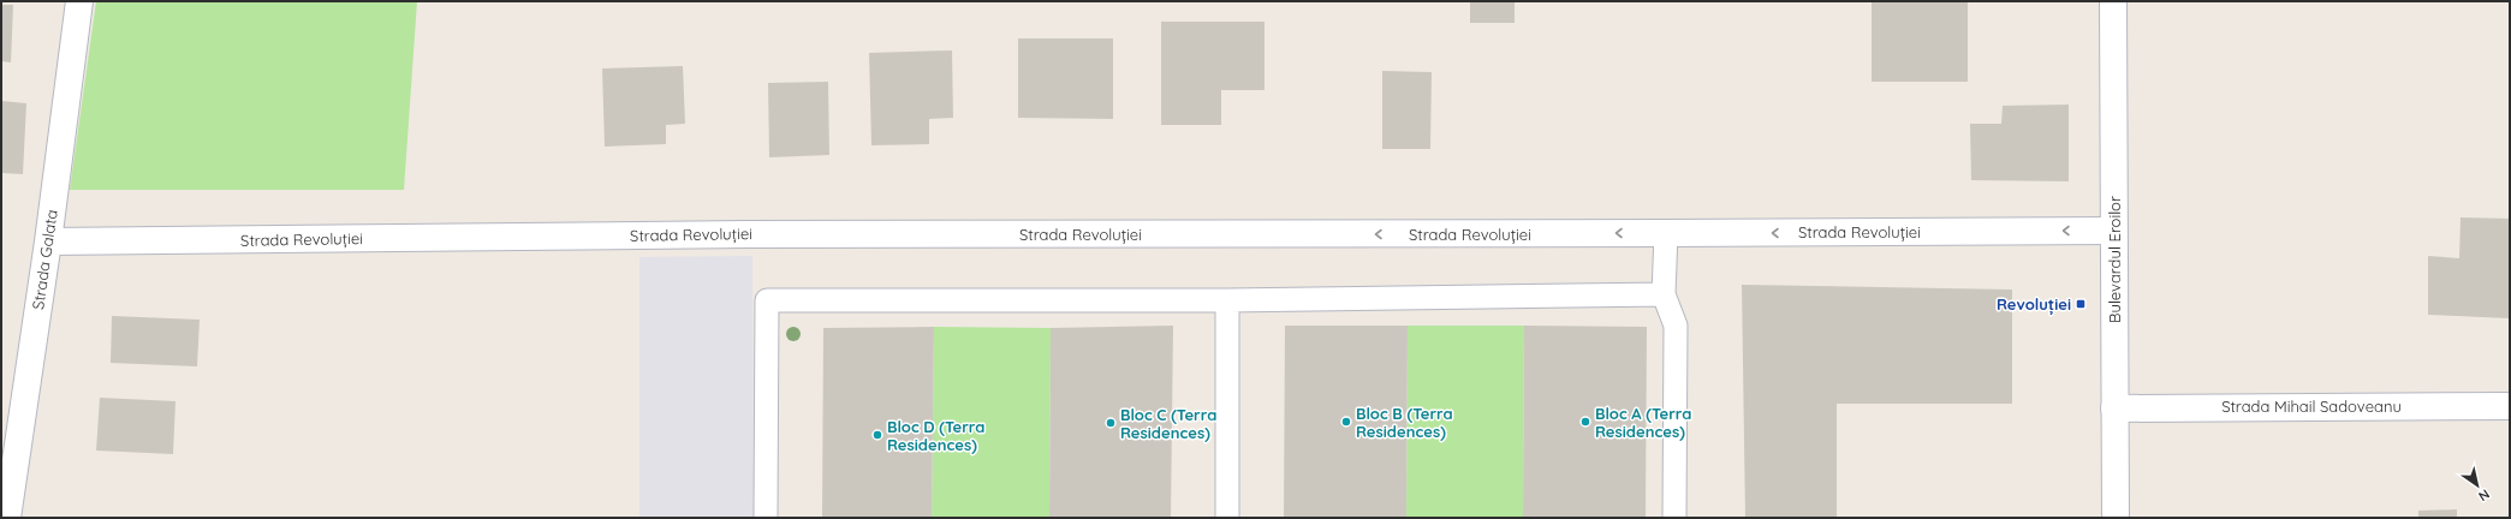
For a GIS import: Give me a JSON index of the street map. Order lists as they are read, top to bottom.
{
  "streets": {
    "street": [
      "Strada Revoluției",
      "Strada Galata",
      "Bulevardul Eroilor",
      "Strada Mihail Sadoveanu"
    ]
  },
  "crossings": [
    ["Strada Revoluției", "Strada Galata"],
    ["Strada Revoluției", "Bulevardul Eroilor"],
    ["Bulevardul Eroilor", "Strada Mihail Sadoveanu"]
  ],
  "one_way": ["Strada Revoluției"],
  "places": {
    "transit": ["Revoluției"],
    "other": [
      "Bloc B (Terra Residences)",
      "Bloc A (Terra Residences)",
      "Bloc C (Terra Residences)",
      "Bloc D (Terra Residences)"
    ]
  },
  "north": "bottom right"
}
